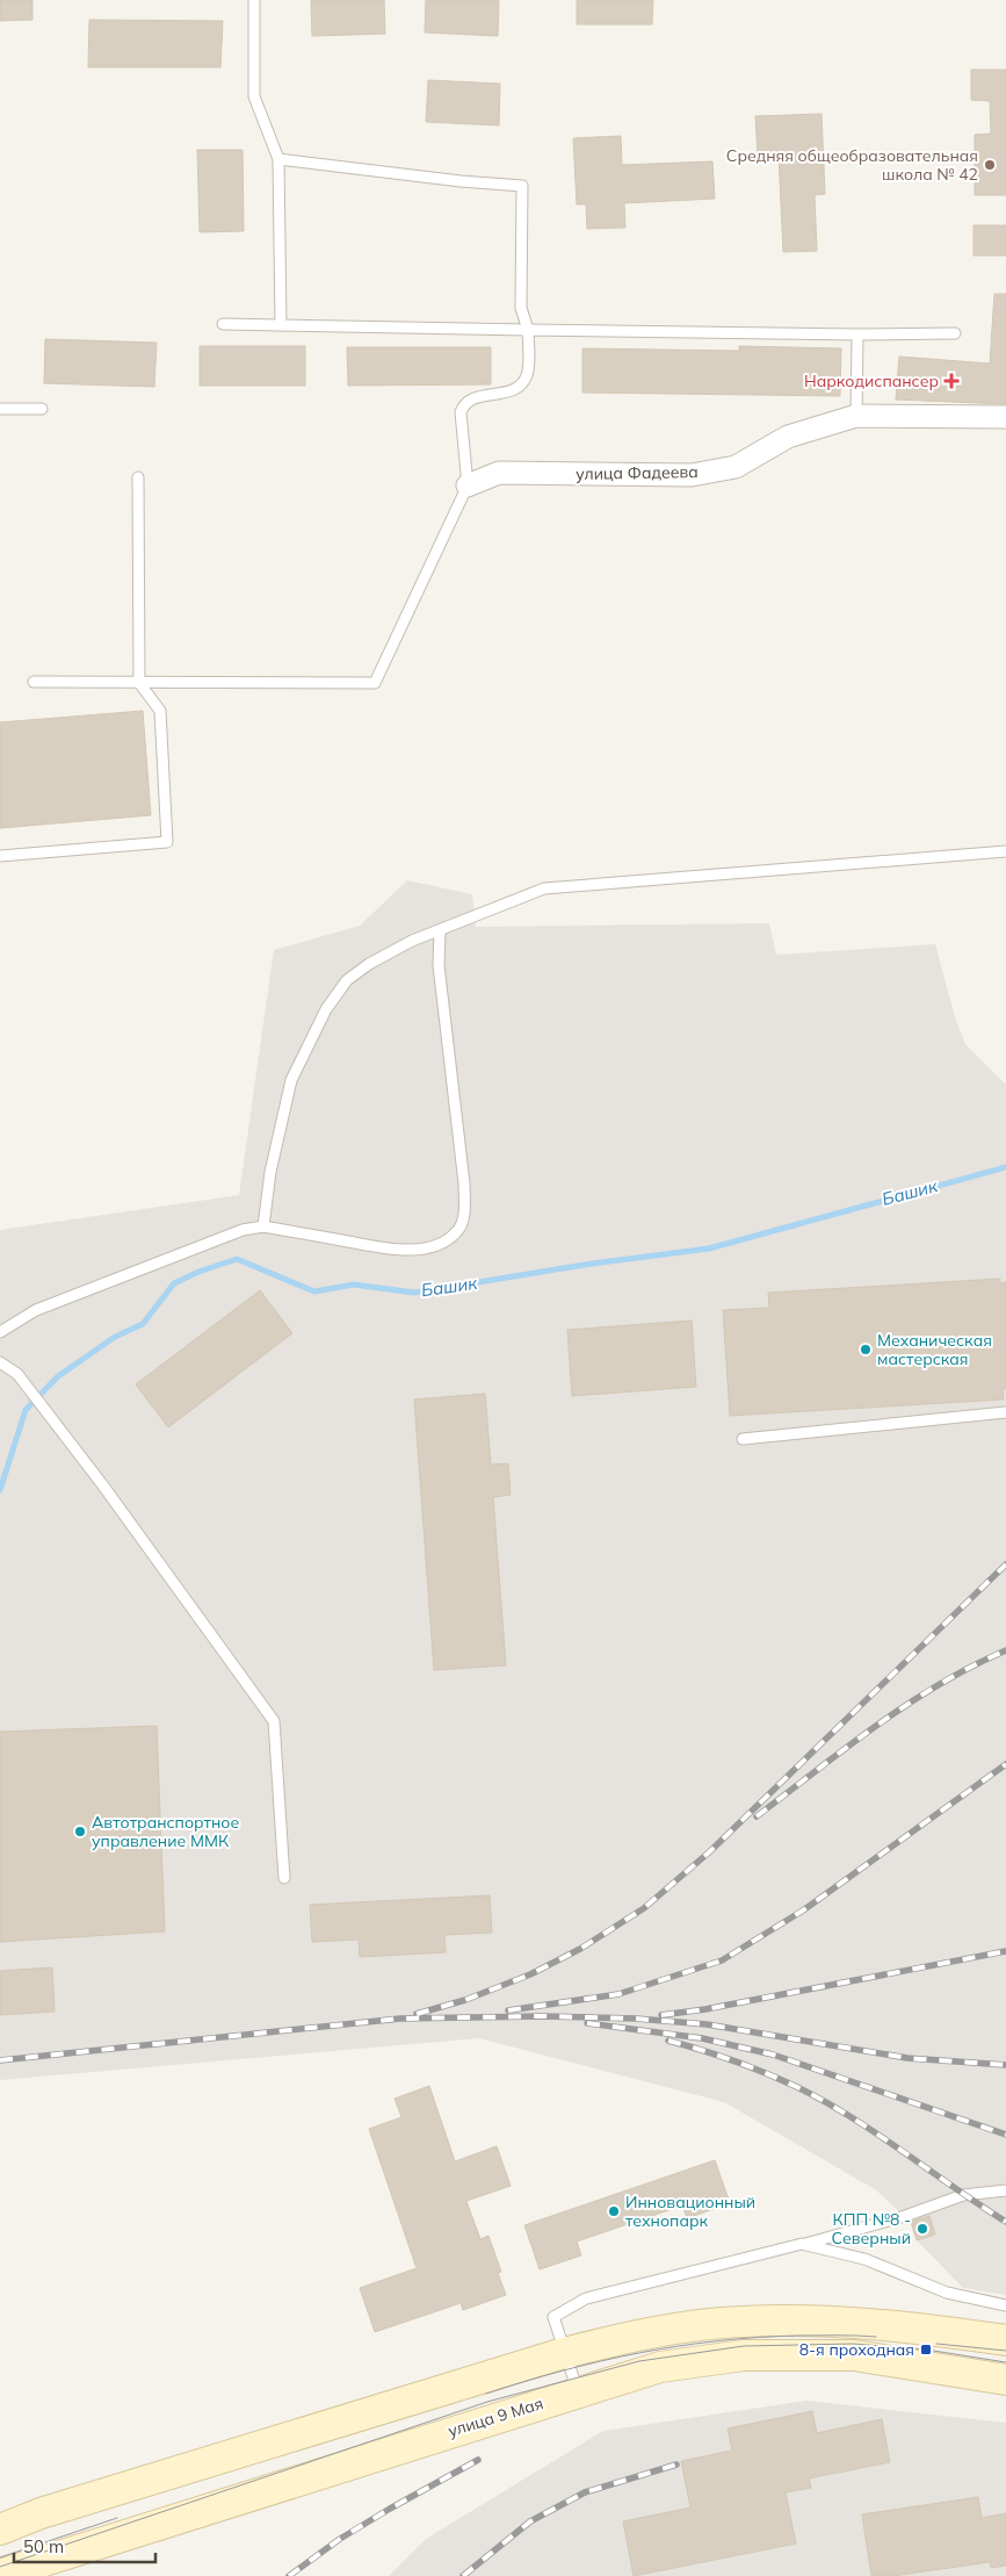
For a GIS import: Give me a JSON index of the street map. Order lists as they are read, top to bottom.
{
  "streets": {
    "main road": ["улица 9 Мая"],
    "street": ["улица Фадеева"]
  },
  "water": ["Башик"],
  "places": {
    "other": [
      "Средняя общеобразовательная школа № 42",
      "Механическая мастерская",
      "Автотранспортное управление ММК",
      "Инновационный технопарк",
      "КПП №8 - Северный"
    ],
    "health": ["Наркодиспансер"],
    "transit": ["8-я проходная"]
  },
  "scale_bar": "50 m"
}
